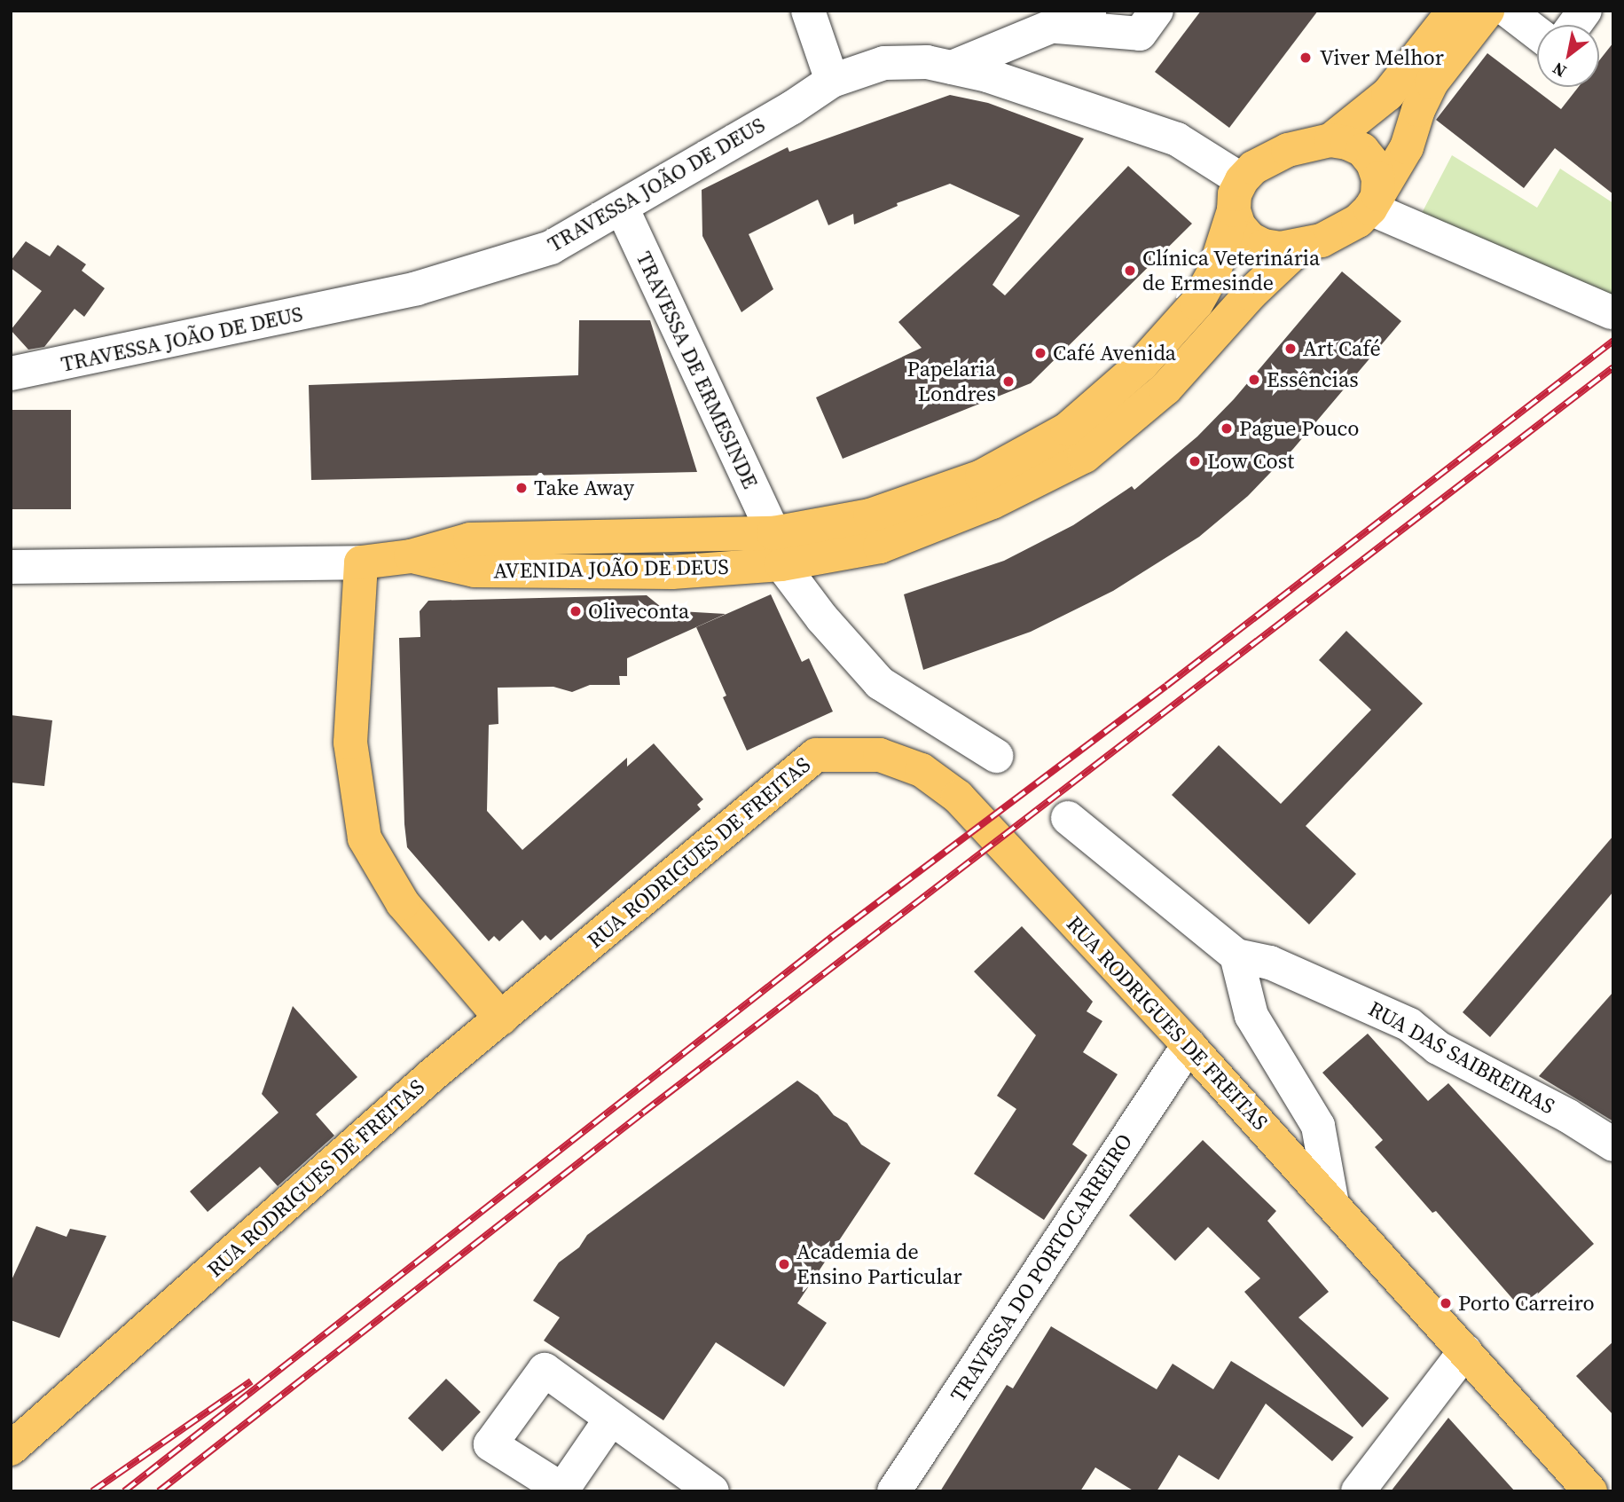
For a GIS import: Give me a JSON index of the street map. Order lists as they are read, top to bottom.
{
  "streets": {
    "main road": ["AVENIDA JOÃO DE DEUS", "RUA RODRIGUES DE FREITAS"],
    "street": [
      "TRAVESSA JOÃO DE DEUS",
      "TRAVESSA DE ERMESINDE",
      "RUA DAS SAIBREIRAS",
      "TRAVESSA DO PORTOCARREIRO"
    ]
  },
  "crossings": [
    ["TRAVESSA JOÃO DE DEUS", "TRAVESSA DE ERMESINDE"],
    ["TRAVESSA JOÃO DE DEUS", "AVENIDA JOÃO DE DEUS"],
    ["TRAVESSA DE ERMESINDE", "AVENIDA JOÃO DE DEUS"],
    ["RUA RODRIGUES DE FREITAS", "TRAVESSA DO PORTOCARREIRO"]
  ],
  "places": [
    "Viver Melhor",
    "Clínica Veterinária de Ermesinde",
    "Art Café",
    "Café Avenida",
    "Essências",
    "Papelaria Londres",
    "Pague Pouco",
    "Low Cost",
    "Take Away",
    "Oliveconta",
    "Academia de Ensino Particular",
    "Porto Carreiro"
  ],
  "north": "bottom left"
}
